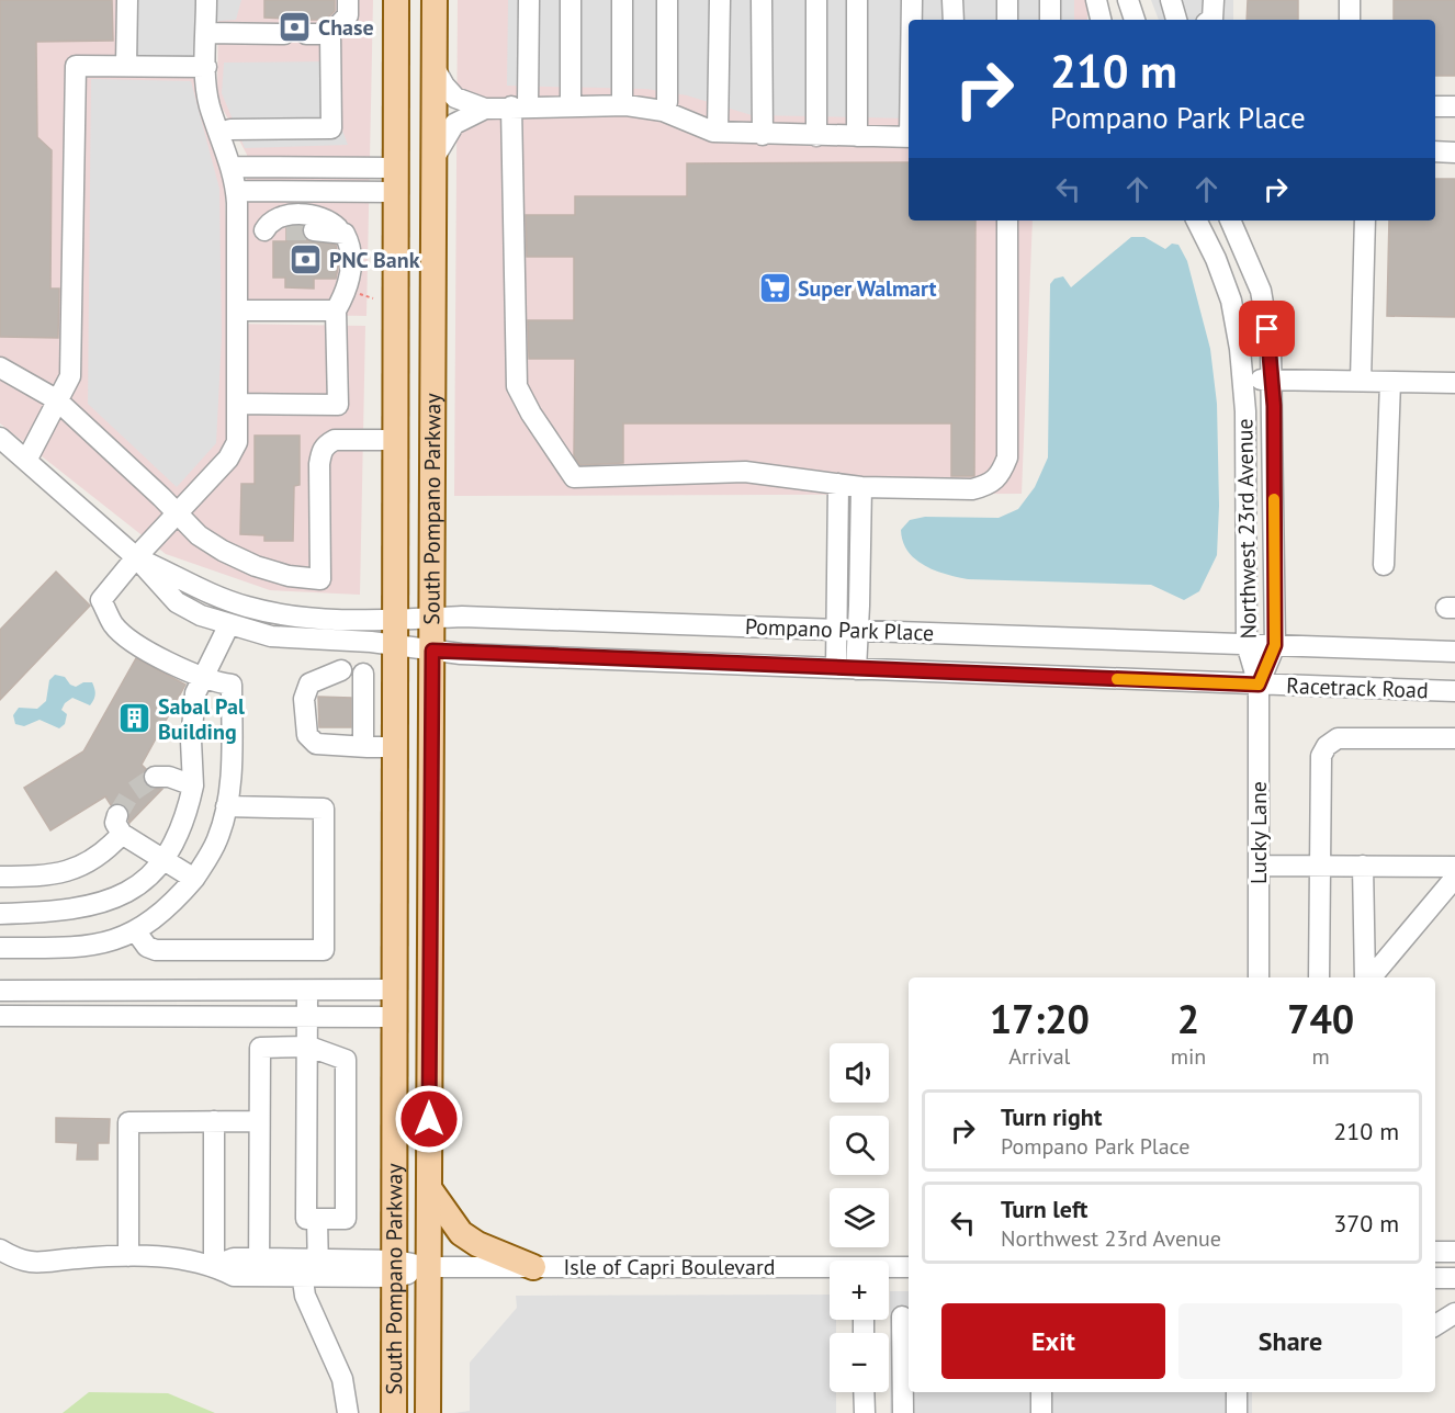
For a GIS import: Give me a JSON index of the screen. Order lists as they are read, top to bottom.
{
  "streets": {
    "main road": ["South Pompano Parkway"],
    "street": [
      "Northwest 23rd Avenue",
      "Pompano Park Place",
      "Racetrack Road",
      "Lucky Lane",
      "Isle of Capri Boulevard"
    ]
  },
  "crossings": [
    ["South Pompano Parkway", "Pompano Park Place"],
    ["South Pompano Parkway", "Isle of Capri Boulevard"],
    ["Northwest 23rd Avenue", "Pompano Park Place"],
    ["Northwest 23rd Avenue", "Racetrack Road"],
    ["Northwest 23rd Avenue", "Lucky Lane"],
    ["Pompano Park Place", "Racetrack Road"],
    ["Pompano Park Place", "Lucky Lane"],
    ["Racetrack Road", "Lucky Lane"]
  ],
  "places": {
    "bank": ["Chase", "PNC Bank"],
    "supermarket": ["Super Walmart"],
    "building": ["Sabal Pal Building"]
  },
  "page": {
    "turn": ["210 m", "Pompano Park Place"],
    "eta": [
      "17:20",
      "Arrival",
      "2",
      "min",
      "740",
      "m"
    ],
    "map_buttons": ["+", "−"],
    "list": [
      {
        "name": "Turn right",
        "note": "Pompano Park Place",
        "value": "210 m"
      },
      {
        "name": "Turn left",
        "note": "Northwest 23rd Avenue",
        "value": "370 m"
      }
    ],
    "buttons": ["Exit", "Share"]
  }
}
